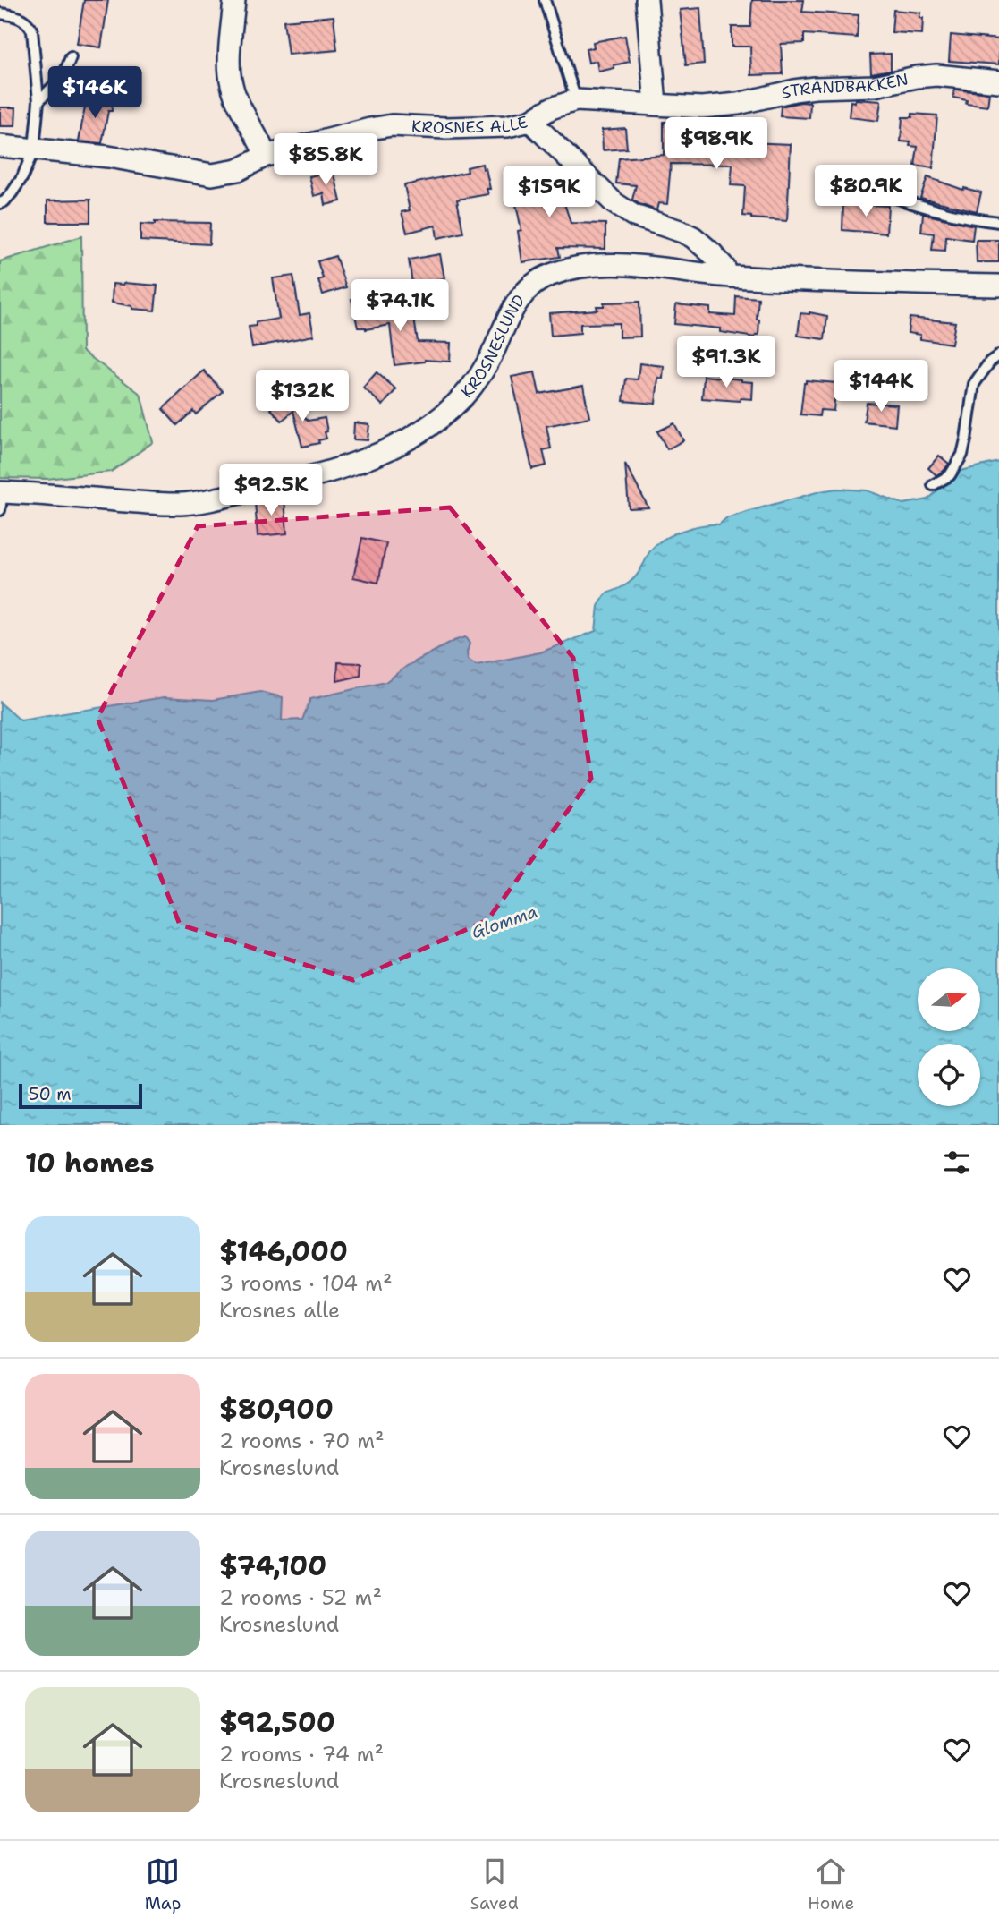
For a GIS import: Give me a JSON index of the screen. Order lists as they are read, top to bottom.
{
  "streets": {
    "street": ["STRANDBAKKEN", "KROSNES ALLE", "KROSNESLUND"]
  },
  "crossings": [
    ["STRANDBAKKEN", "KROSNES ALLE"],
    ["KROSNES ALLE", "KROSNESLUND"]
  ],
  "water": ["Glomma"],
  "scale_bar": "50 m",
  "north": "right",
  "page": {
    "price": [
      "$146K",
      "$98.9K",
      "$85.8K",
      "$80.9K",
      "$159K",
      "$74.1K",
      "$91.3K",
      "$144K",
      "$132K",
      "$92.5K"
    ],
    "scale": "50 m",
    "heading": "10 homes",
    "list": [
      {
        "name": "$146,000",
        "note": "3 rooms · 104 m² · Krosnes alle"
      },
      {
        "name": "$80,900",
        "note": "2 rooms · 70 m² · Krosneslund"
      },
      {
        "name": "$74,100",
        "note": "2 rooms · 52 m² · Krosneslund"
      },
      {
        "name": "$92,500",
        "note": "2 rooms · 74 m² · Krosneslund"
      }
    ],
    "tabs": ["Map", "Saved", "Home"]
  }
}
